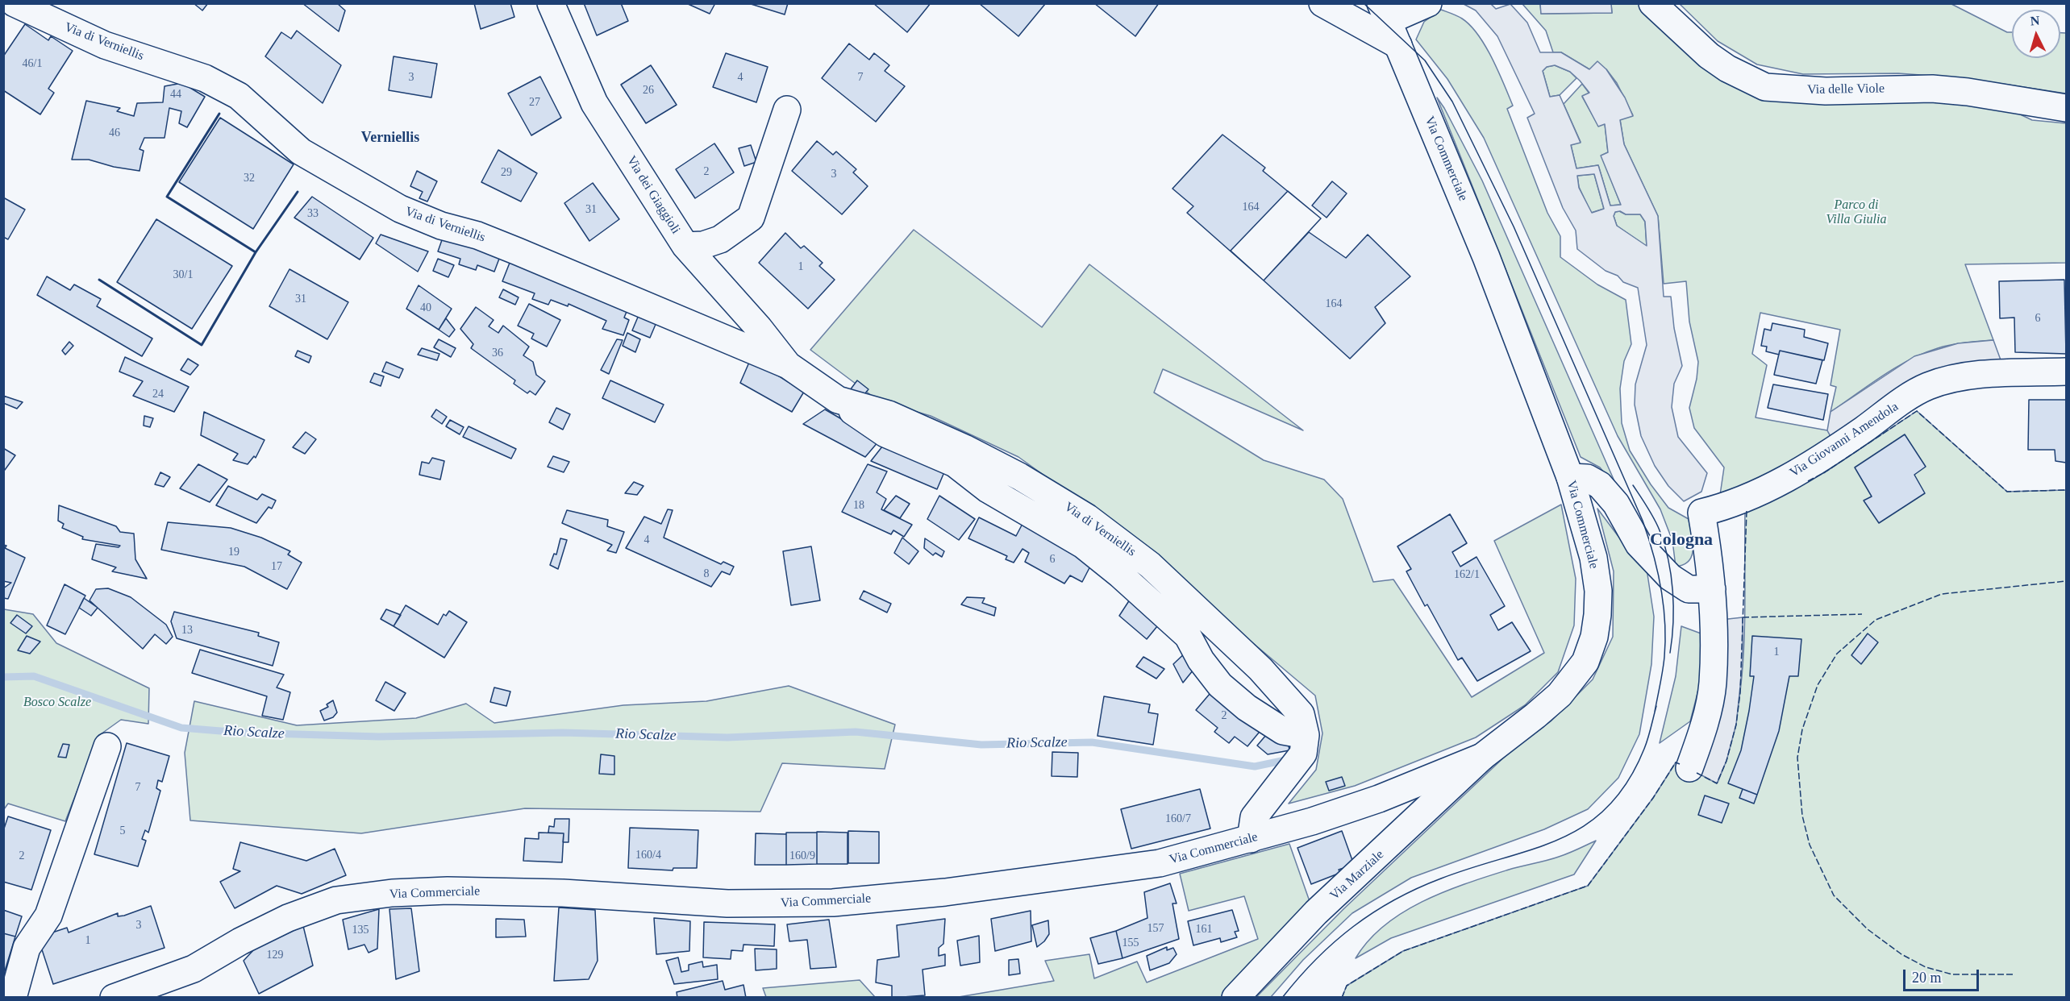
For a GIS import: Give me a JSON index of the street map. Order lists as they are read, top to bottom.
{
  "streets": {
    "street": [
      "Via di Verniellis",
      "Via delle Viole",
      "Via Commerciale",
      "Via dei Giaggioli",
      "Via Giovanni Amendola",
      "Via Marziale"
    ]
  },
  "crossings": [
    ["Via di Verniellis", "Via dei Giaggioli"],
    ["Via Commerciale", "Via Marziale"]
  ],
  "districts": ["Verniellis", "Cologna"],
  "water": ["Rio Scalze"],
  "parks": ["Parco di Villa Giulia", "Bosco Scalze"],
  "house_numbers": [
    "46/1",
    "3",
    "4",
    "7",
    "26",
    "44",
    "27",
    "46",
    "2",
    "29",
    "3",
    "32",
    "164",
    "31",
    "33",
    "1",
    "30/1",
    "31",
    "164",
    "40",
    "6",
    "36",
    "24",
    "18",
    "4",
    "19",
    "6",
    "17",
    "8",
    "162/1",
    "13",
    "1",
    "2",
    "7",
    "160/7",
    "5",
    "160/4",
    "2",
    "160/9",
    "3",
    "157",
    "161",
    "135",
    "1",
    "155",
    "129"
  ],
  "scale_bar": "20 m",
  "north": "top"
}
